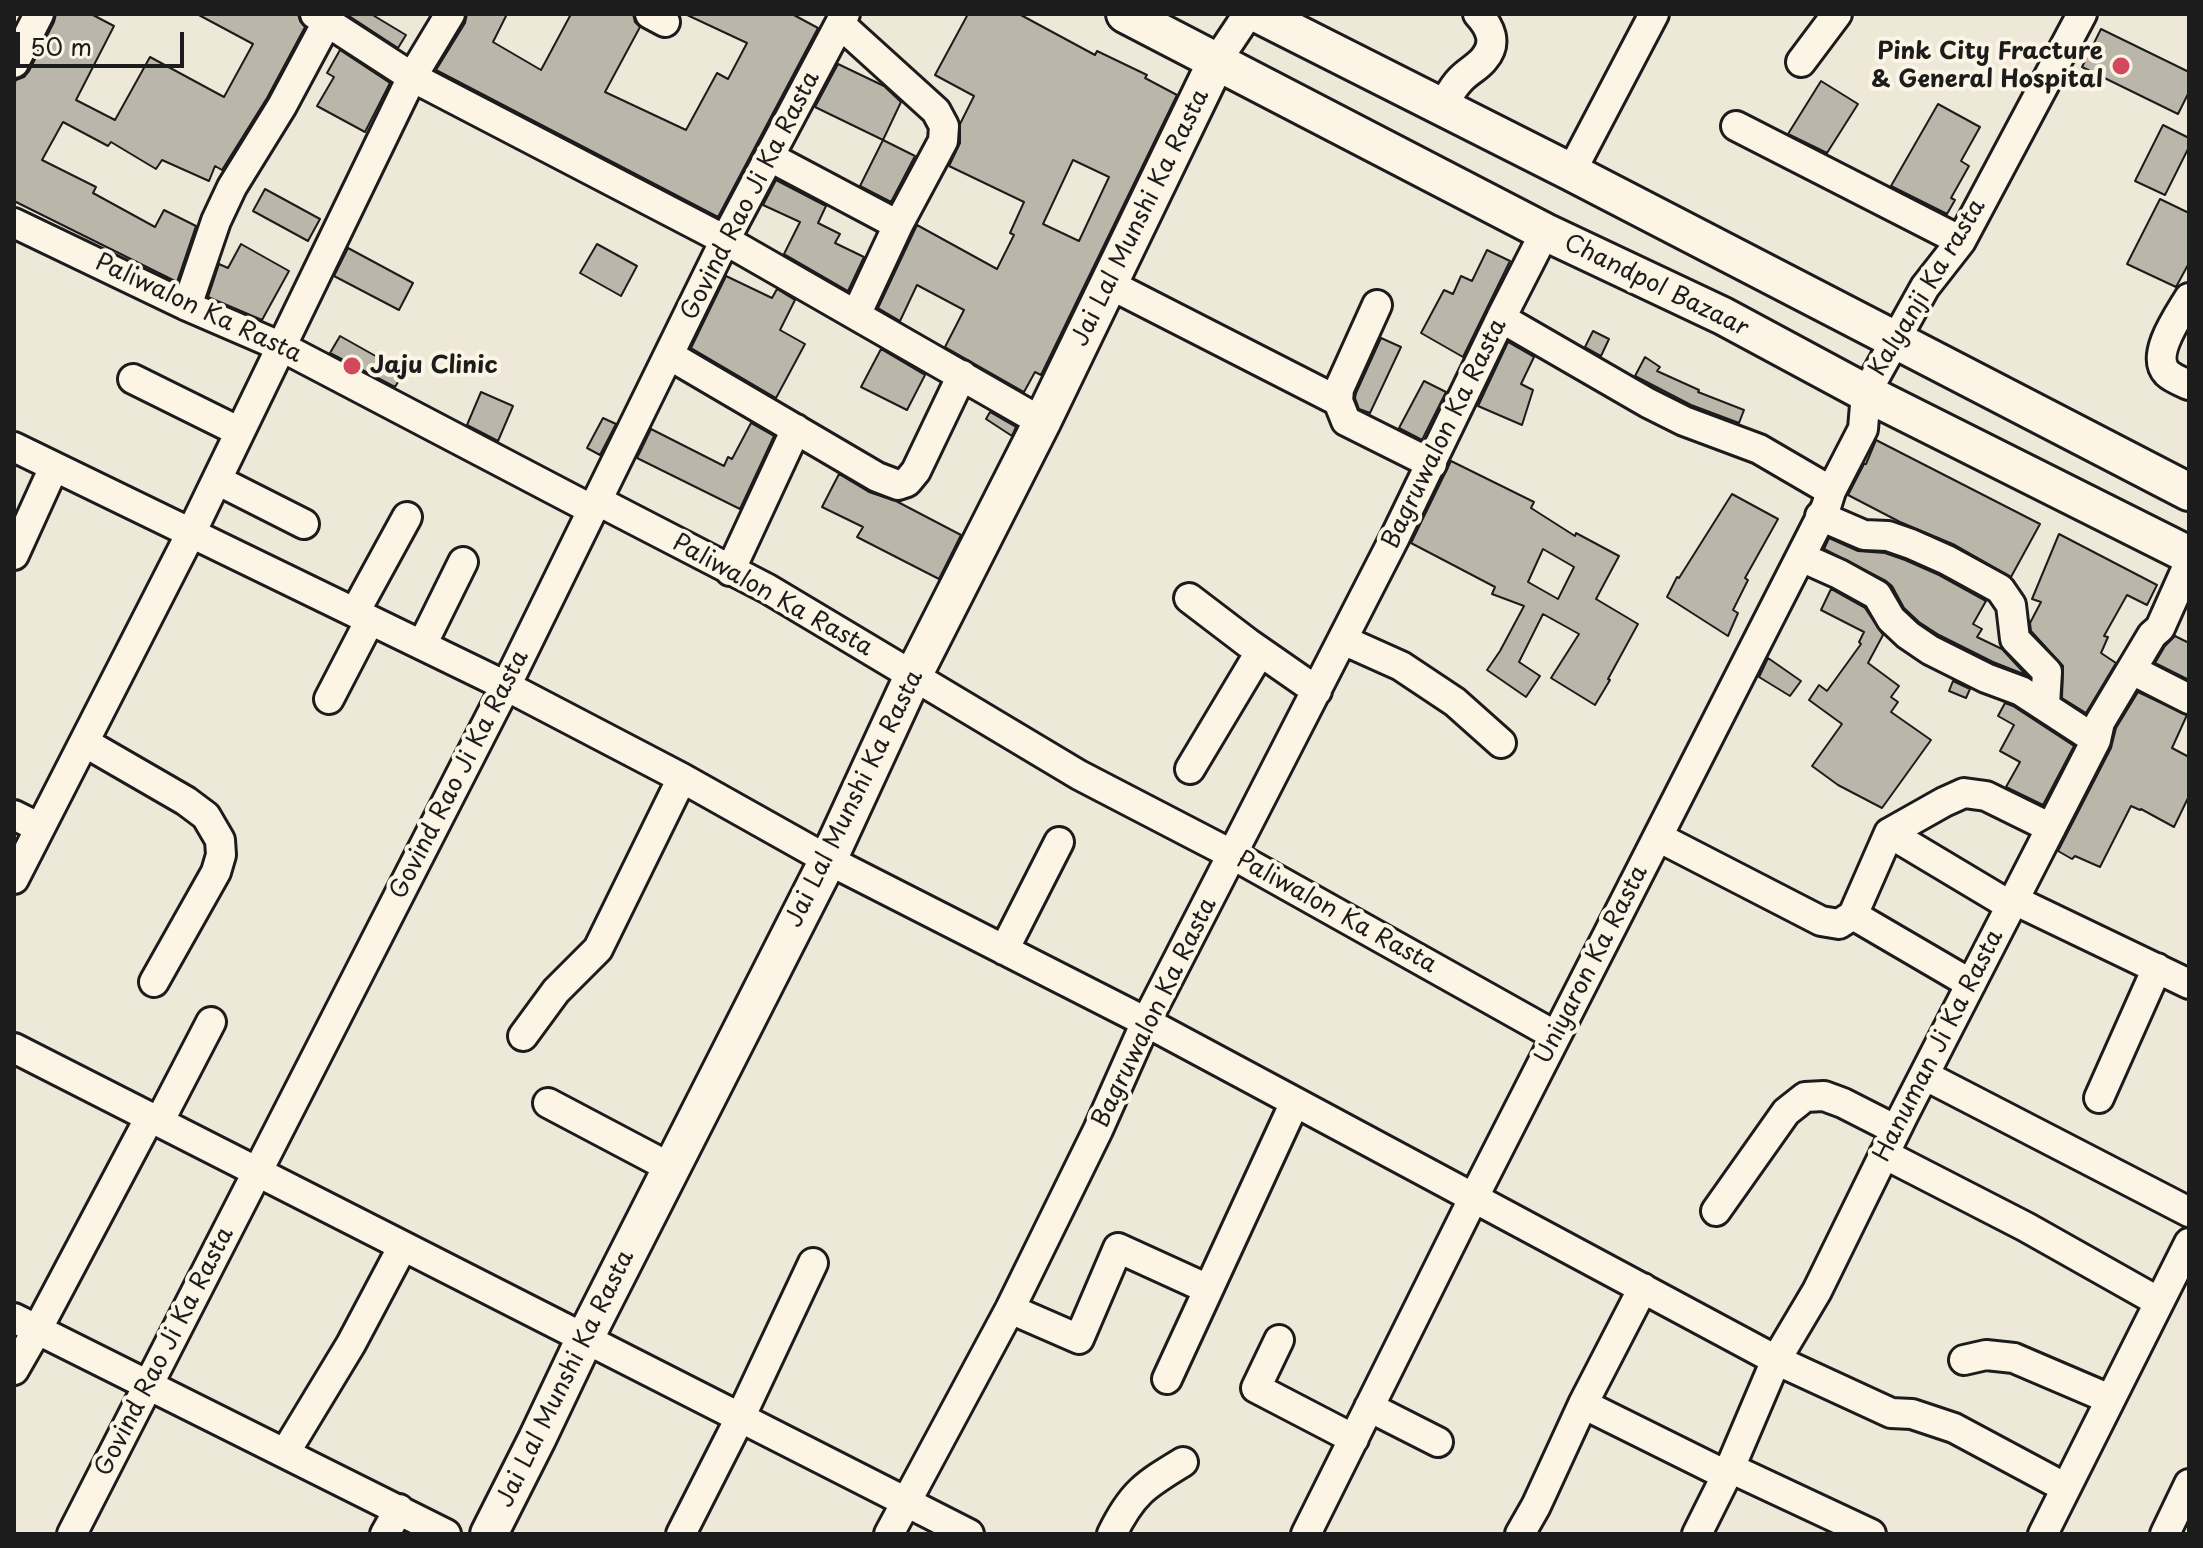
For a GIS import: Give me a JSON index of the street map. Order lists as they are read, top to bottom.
{
  "streets": {
    "main road": ["Jai Lal Munshi Ka Rasta", "Chandpol Bazaar"],
    "street": [
      "Govind Rao Ji Ka Rasta",
      "Kalyanji Ka rasta",
      "Paliwalon Ka Rasta",
      "Bagruwalon Ka Rasta",
      "Uniyaron Ka Rasta",
      "Hanuman Ji Ka Rasta"
    ]
  },
  "crossings": [
    ["Govind Rao Ji Ka Rasta", "Paliwalon Ka Rasta"],
    ["Jai Lal Munshi Ka Rasta", "Chandpol Bazaar"],
    ["Jai Lal Munshi Ka Rasta", "Paliwalon Ka Rasta"],
    ["Chandpol Bazaar", "Kalyanji Ka rasta"],
    ["Chandpol Bazaar", "Bagruwalon Ka Rasta"],
    ["Chandpol Bazaar", "Uniyaron Ka Rasta"],
    ["Kalyanji Ka rasta", "Uniyaron Ka Rasta"],
    ["Paliwalon Ka Rasta", "Bagruwalon Ka Rasta"],
    ["Paliwalon Ka Rasta", "Uniyaron Ka Rasta"]
  ],
  "places": ["Pink City Fracture & General Hospital", "Jaju Clinic"],
  "scale_bar": "50 m"
}
